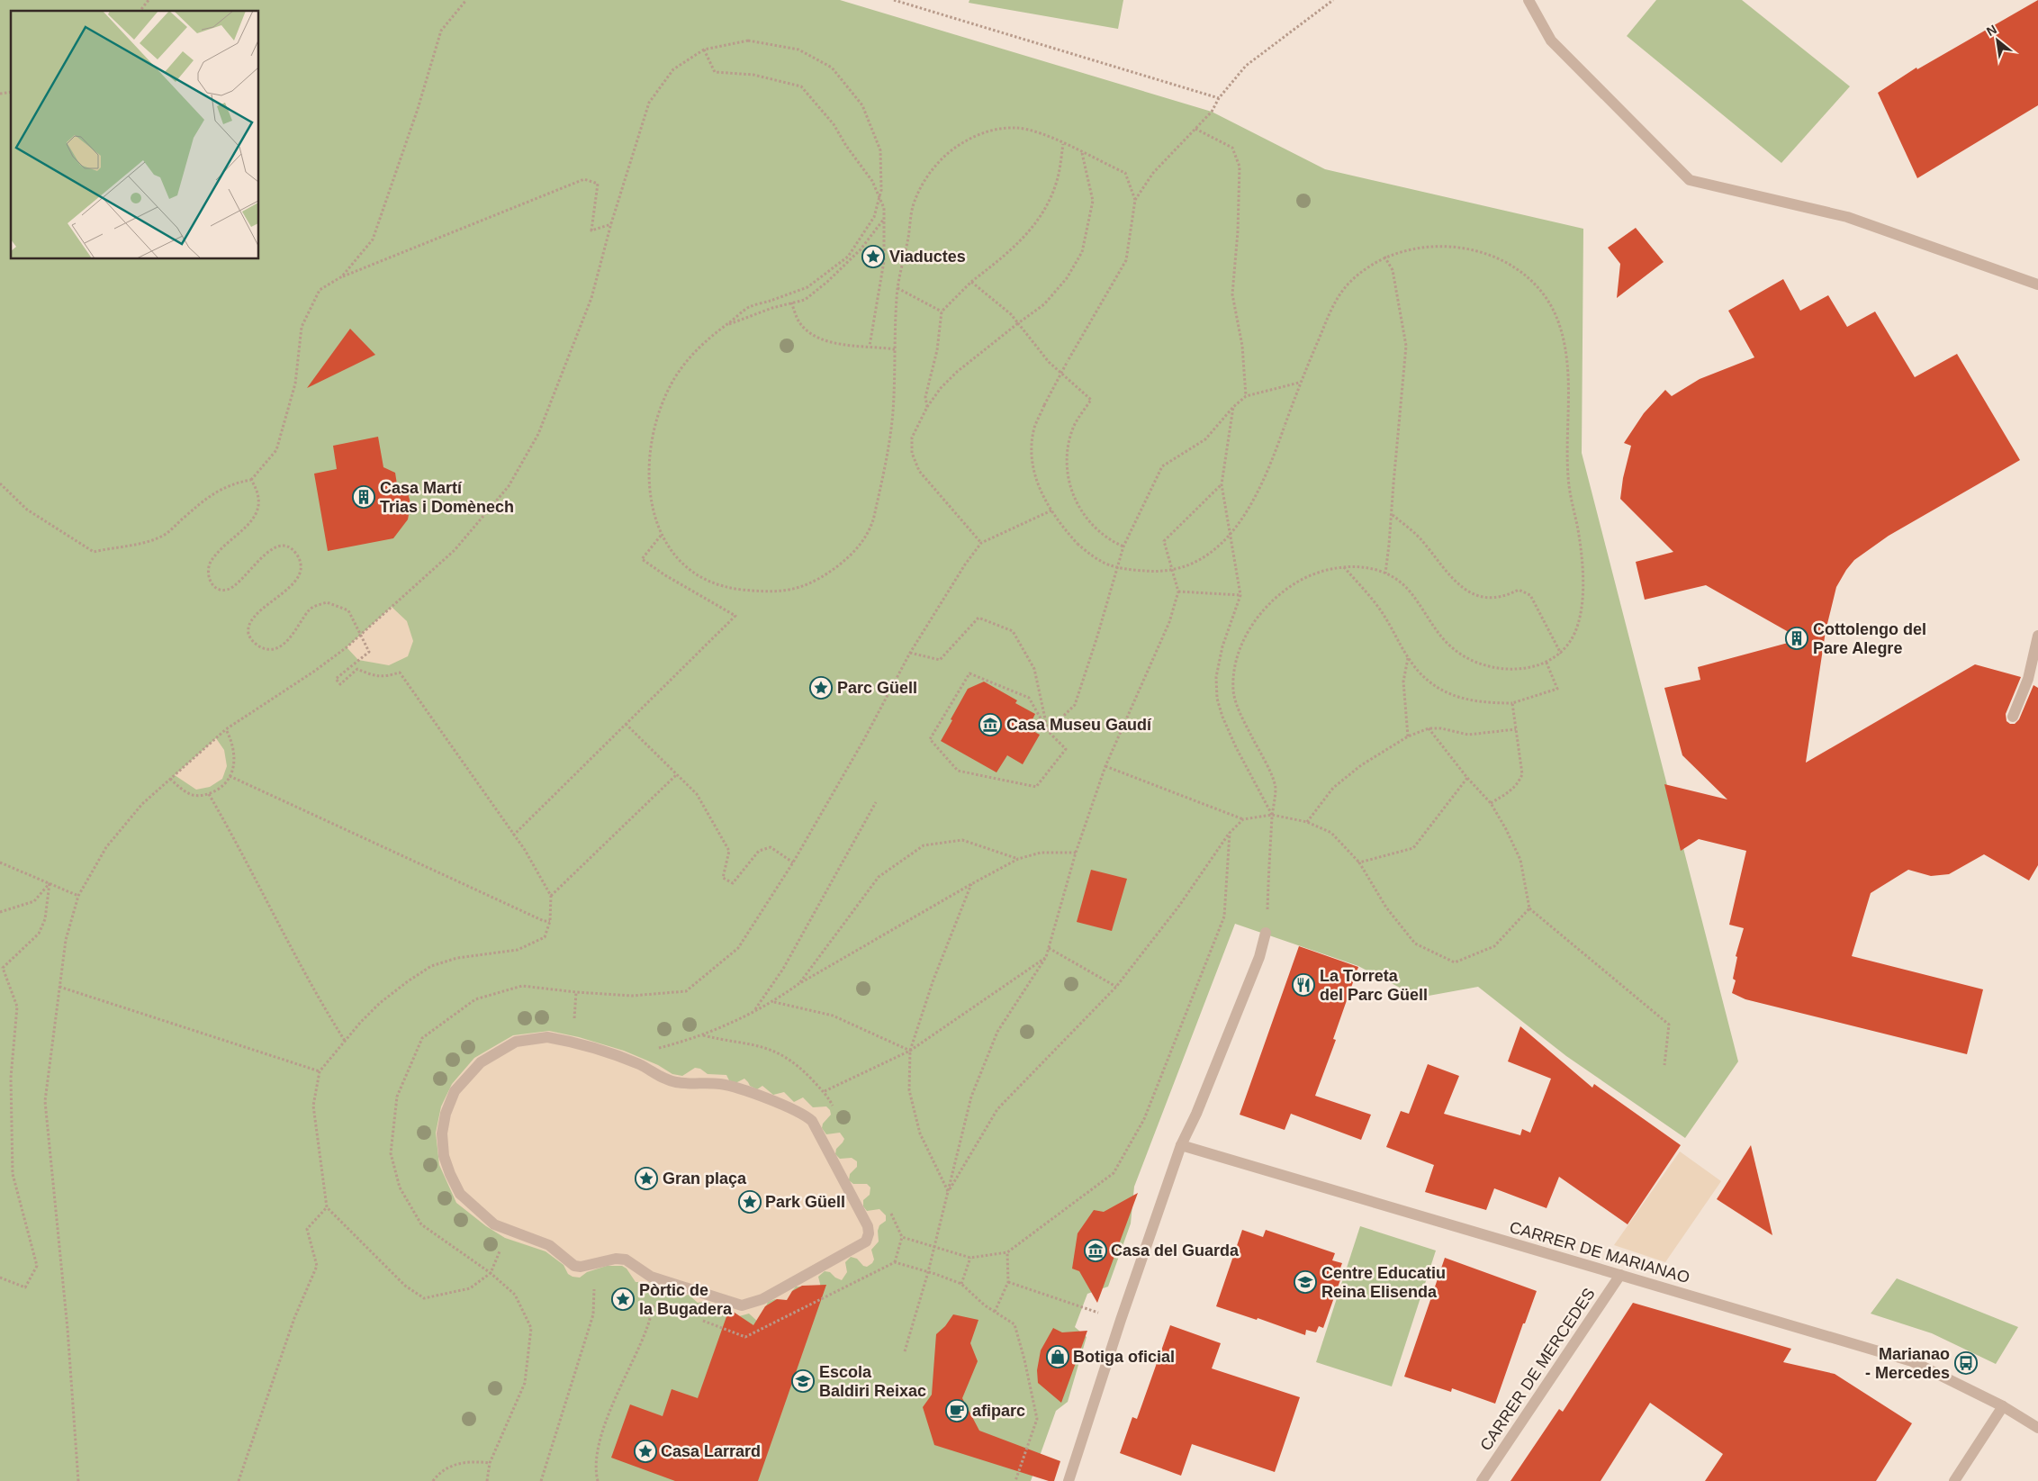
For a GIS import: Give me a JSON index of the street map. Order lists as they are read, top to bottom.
{
  "streets": {
    "street": ["CARRER DE MARIANAO", "CARRER DE MERCEDES"]
  },
  "crossings": [
    ["CARRER DE MARIANAO", "CARRER DE MERCEDES"]
  ],
  "places": {
    "place": [
      "Viaductes",
      "Parc Güell",
      "Gran plaça",
      "Park Güell",
      "Pòrtic de la Bugadera",
      "Casa Larrard"
    ],
    "building": ["Casa Martí Trias i Domènech", "Cottolengo del Pare Alegre"],
    "museum": ["Casa Museu Gaudí", "Casa del Guarda"],
    "restaurant": ["La Torreta del Parc Güell"],
    "school or university": ["Centre Educatiu Reina Elisenda", "Escola Baldiri Reixac"],
    "shop": ["Botiga oficial"],
    "bus stop": ["Marianao - Mercedes"],
    "cafe": ["afiparc"]
  },
  "north": "top left"
}
